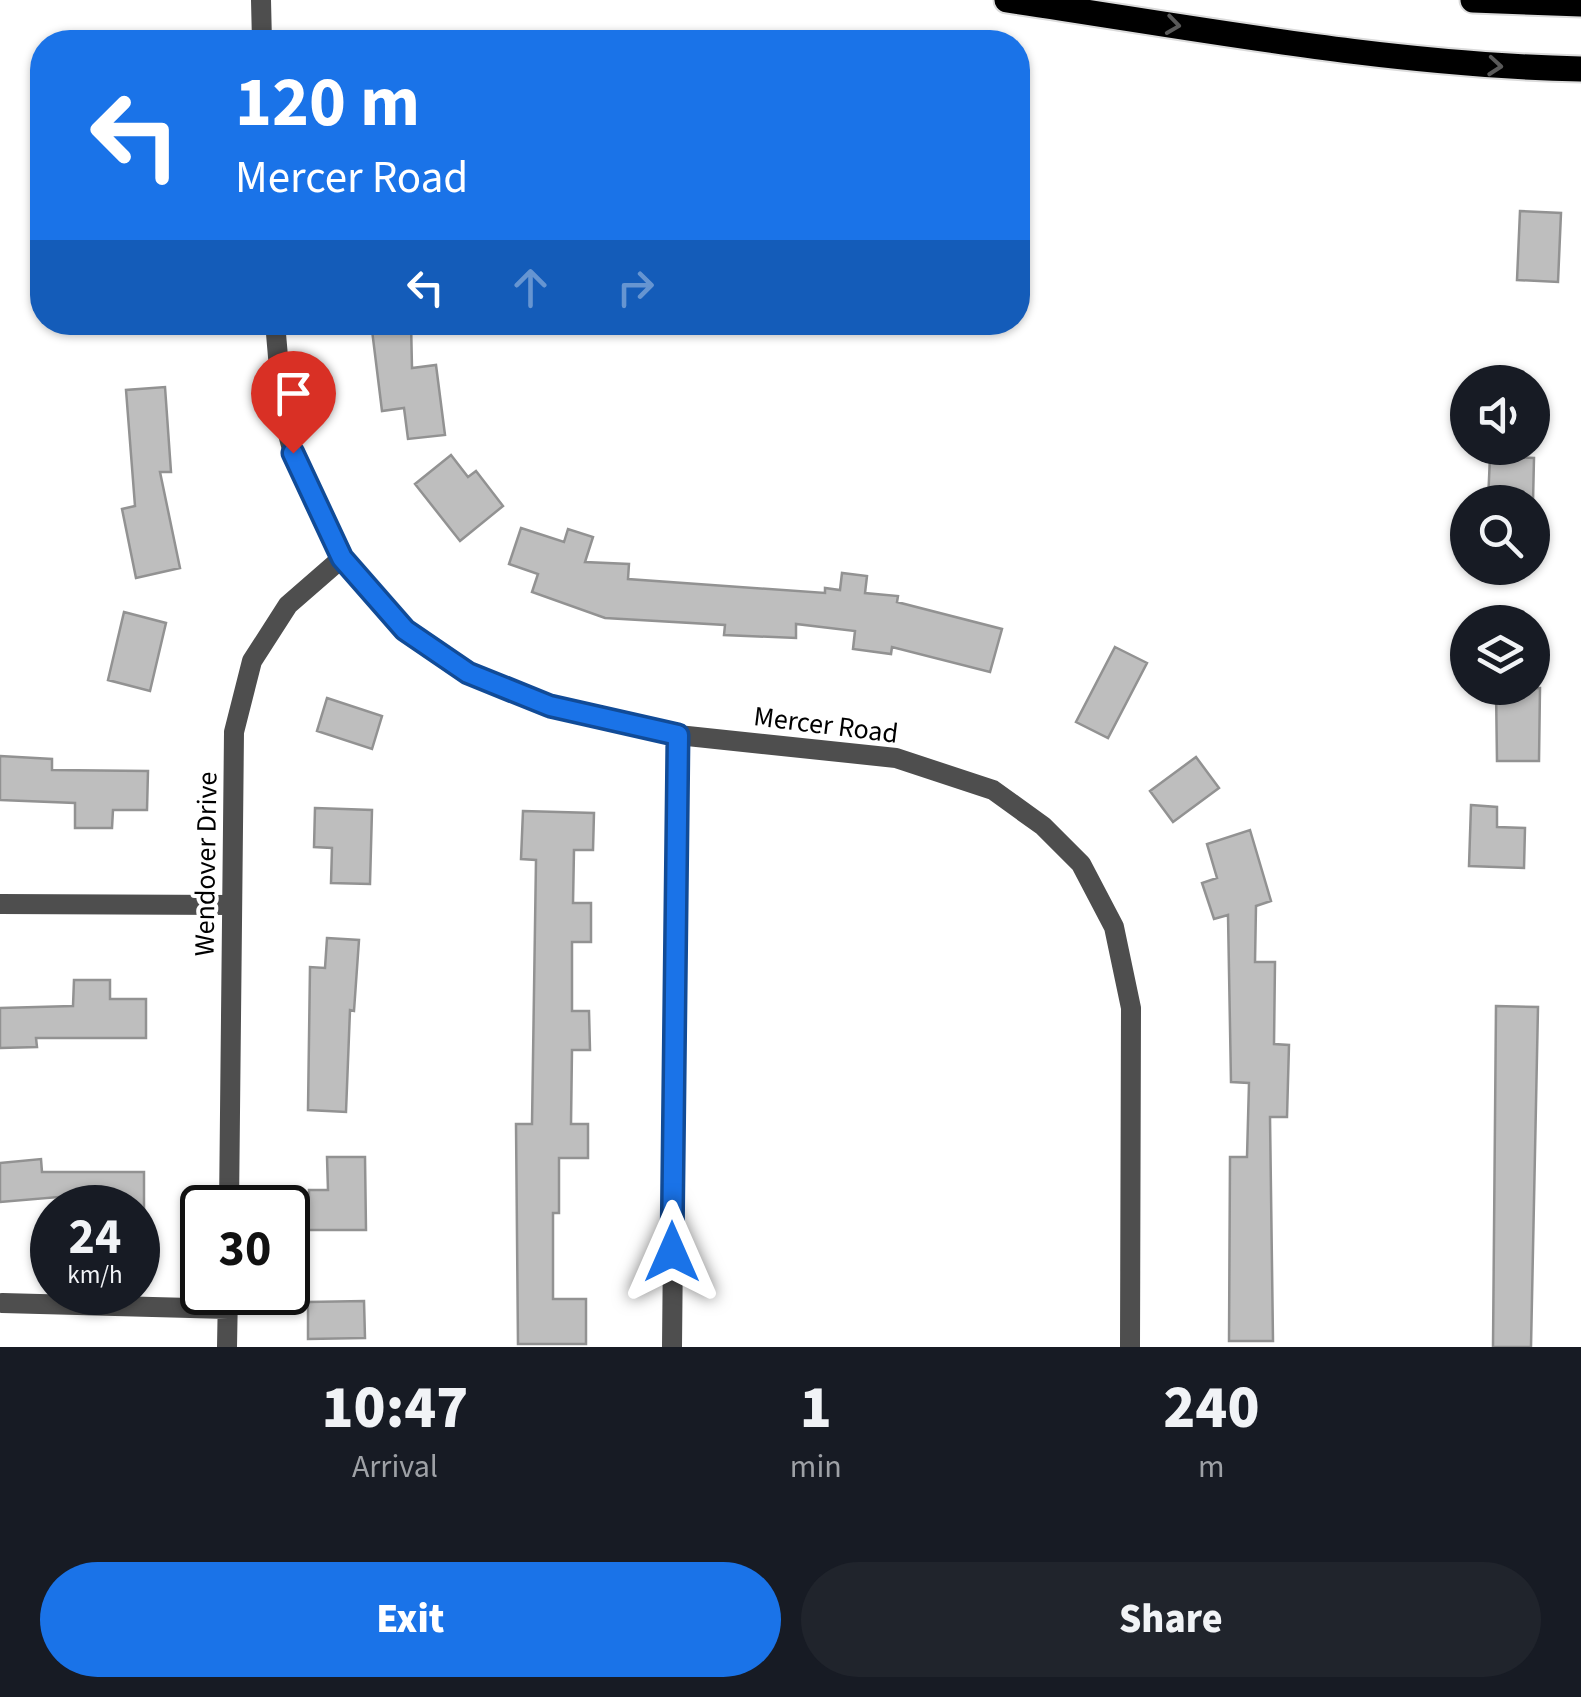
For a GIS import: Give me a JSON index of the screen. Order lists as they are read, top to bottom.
{
  "streets": {
    "street": ["Mercer Road", "Wendover Drive"]
  },
  "crossings": [
    ["Mercer Road", "Wendover Drive"]
  ],
  "page": {
    "turn": ["120 m", "Mercer Road"],
    "speed": "24 km/h",
    "limit": "30",
    "eta": [
      "10:47",
      "Arrival",
      "1",
      "min",
      "240",
      "m"
    ],
    "buttons": ["Exit", "Share"]
  }
}
